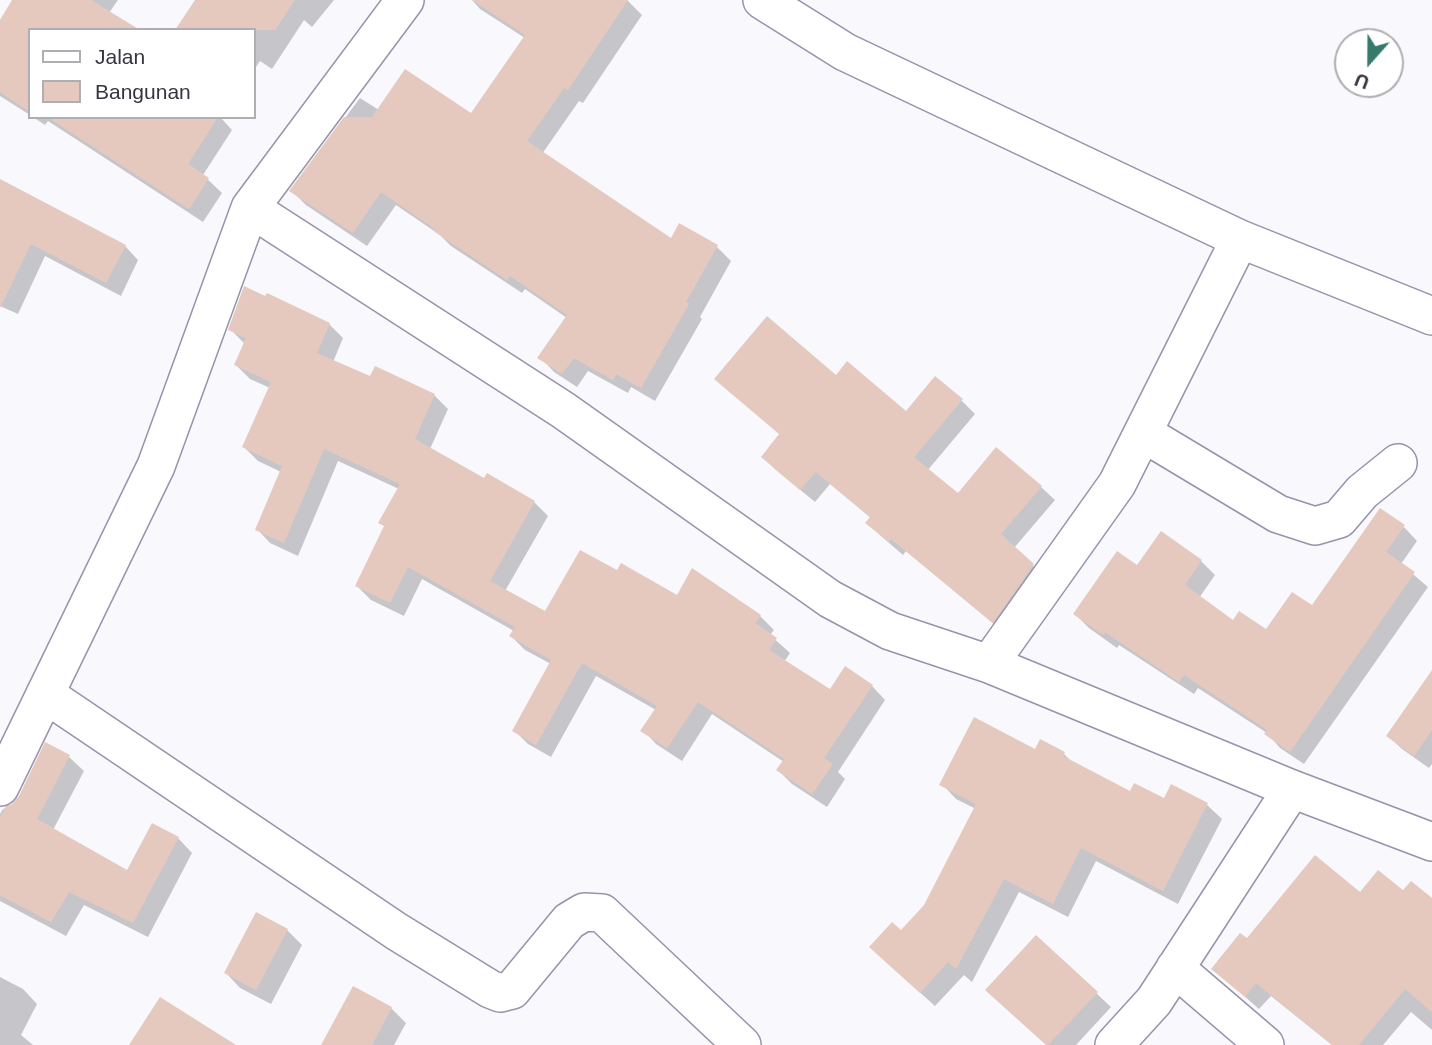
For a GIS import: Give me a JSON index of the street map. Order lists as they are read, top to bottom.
{
  "legend": ["Jalan", "Bangunan"],
  "north": "bottom"
}
